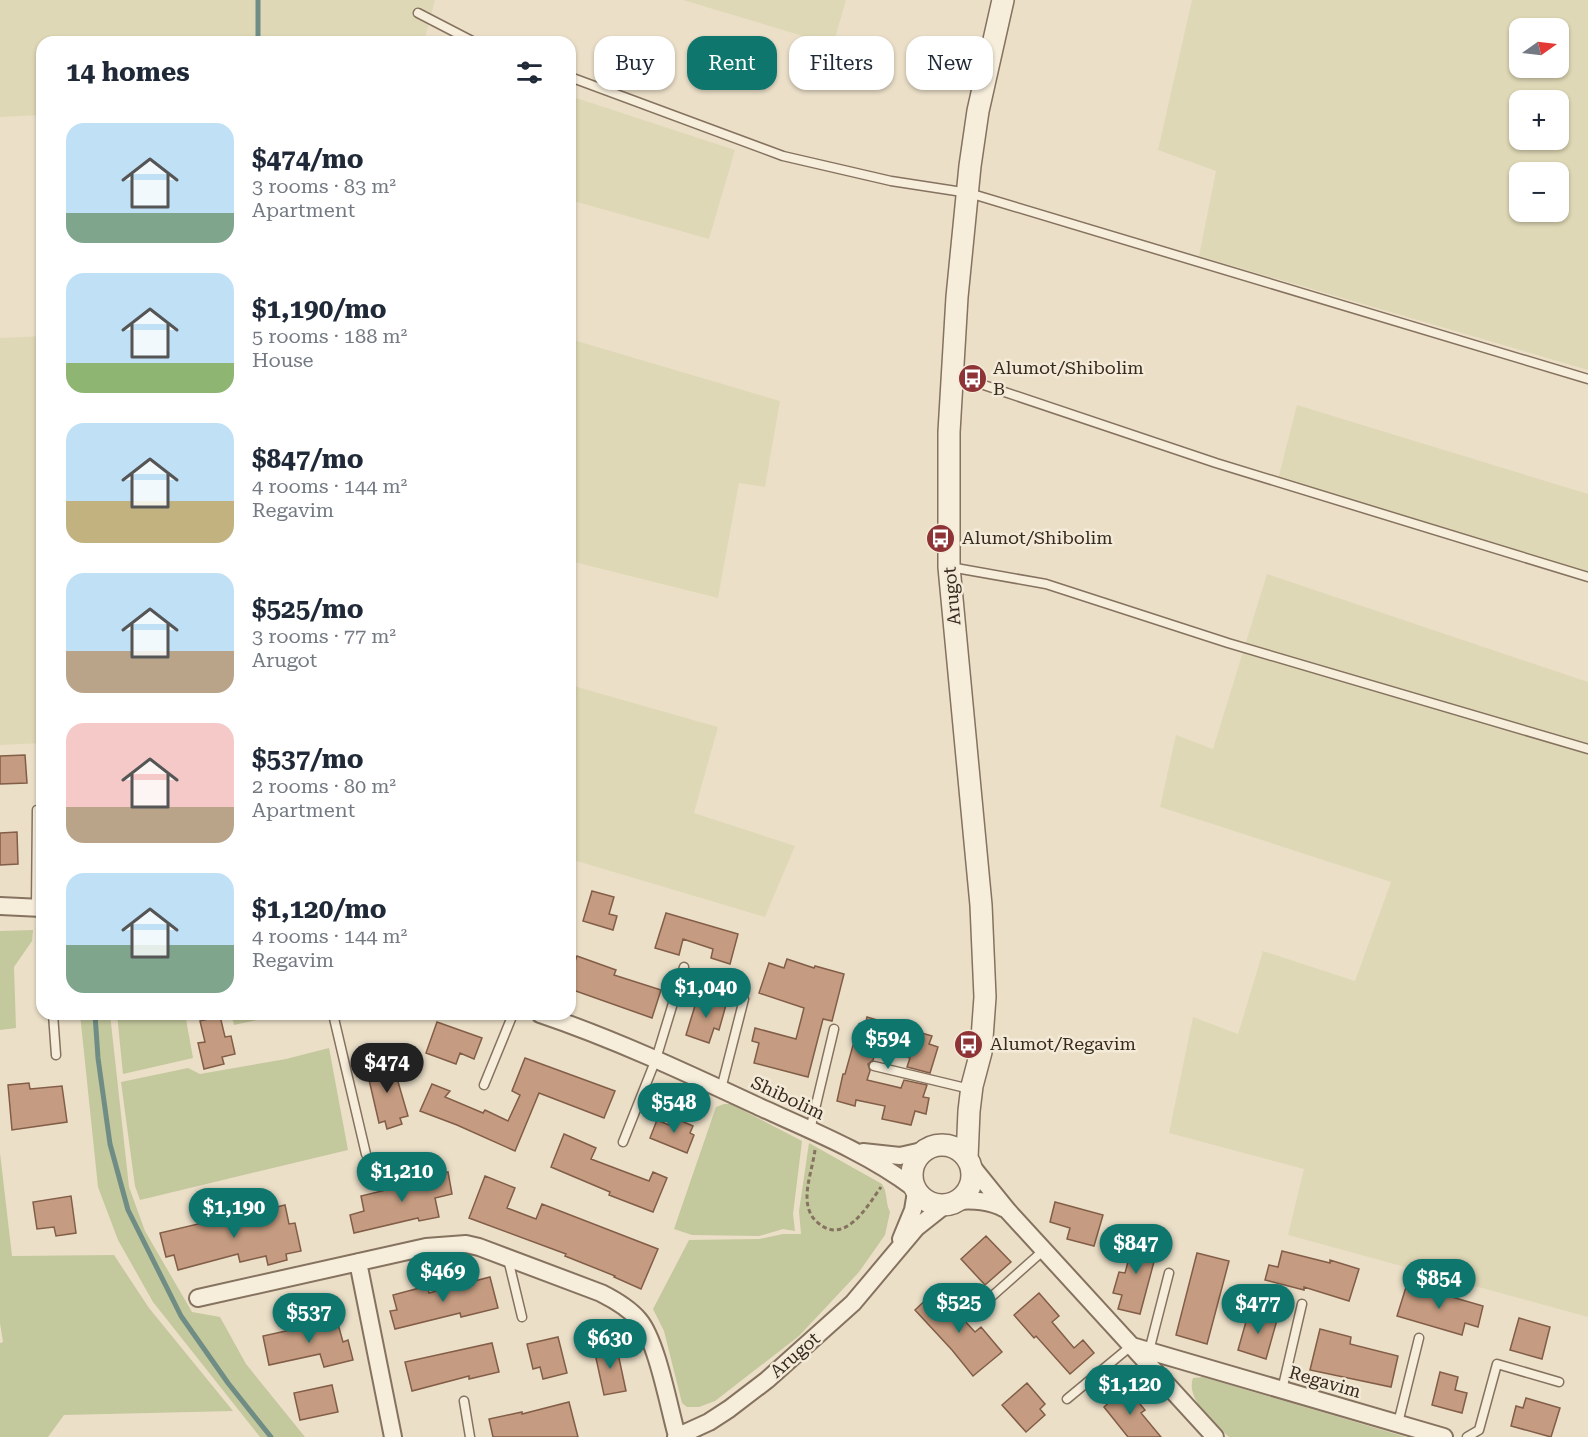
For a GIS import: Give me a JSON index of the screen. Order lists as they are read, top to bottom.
{
  "streets": {
    "street": ["Arugot", "Shibolim", "Regavim"]
  },
  "crossings": [
    ["Arugot", "Shibolim"],
    ["Arugot", "Regavim"],
    ["Shibolim", "Regavim"]
  ],
  "places": {
    "bus stop": ["Alumot/Shibolim B", "Alumot/Shibolim", "Alumot/Regavim"]
  },
  "north": "right",
  "page": {
    "map_buttons": ["+", "−"],
    "chip": [
      "Buy",
      "Rent",
      "Filters",
      "New"
    ],
    "heading": "14 homes",
    "list": [
      {
        "name": "$474/mo",
        "note": "3 rooms · 83 m² · Apartment"
      },
      {
        "name": "$1,190/mo",
        "note": "5 rooms · 188 m² · House"
      },
      {
        "name": "$847/mo",
        "note": "4 rooms · 144 m² · Regavim"
      },
      {
        "name": "$525/mo",
        "note": "3 rooms · 77 m² · Arugot"
      },
      {
        "name": "$537/mo",
        "note": "2 rooms · 80 m² · Apartment"
      },
      {
        "name": "$1,120/mo",
        "note": "4 rooms · 144 m² · Regavim"
      }
    ],
    "price": [
      "$1,040",
      "$594",
      "$474",
      "$548",
      "$1,210",
      "$1,190",
      "$847",
      "$469",
      "$854",
      "$525",
      "$477",
      "$537",
      "$630",
      "$1,120"
    ]
  }
}
